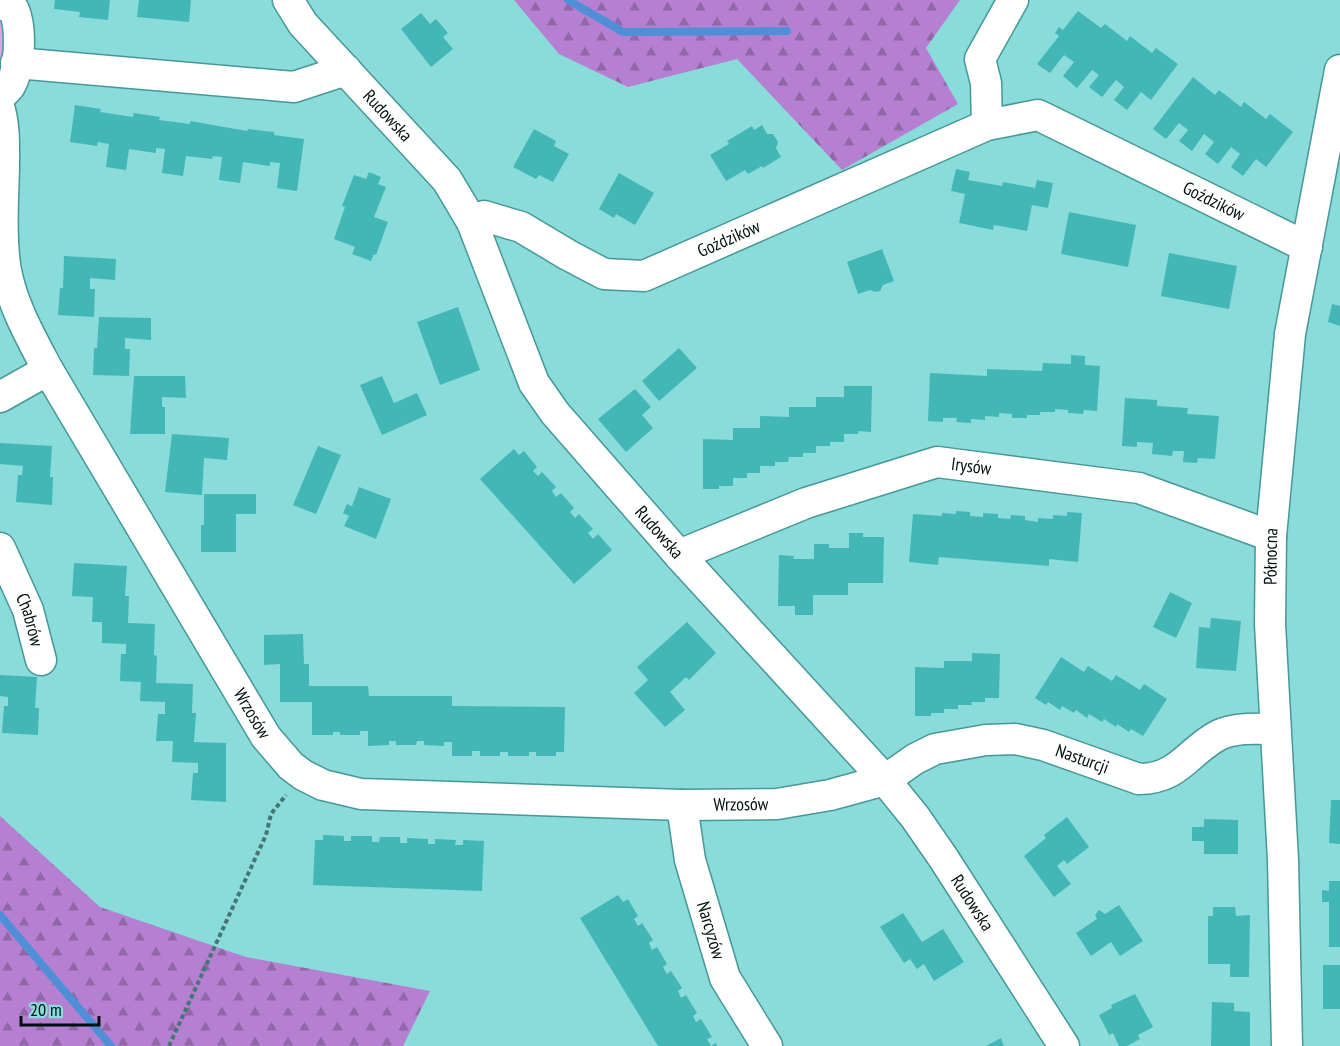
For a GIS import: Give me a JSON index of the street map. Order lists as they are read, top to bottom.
{
  "streets": {
    "street": [
      "Rudowska",
      "Goździków",
      "Irysów",
      "Północna",
      "Chabrów",
      "Wrzosów",
      "Nasturcji",
      "Narcyzów"
    ]
  },
  "crossings": [
    ["Rudowska", "Goździków"],
    ["Rudowska", "Irysów"],
    ["Rudowska", "Wrzosów"],
    ["Rudowska", "Nasturcji"],
    ["Goździków", "Północna"],
    ["Irysów", "Północna"],
    ["Północna", "Nasturcji"],
    ["Wrzosów", "Nasturcji"],
    ["Wrzosów", "Narcyzów"]
  ],
  "scale_bar": "20 m"
}
